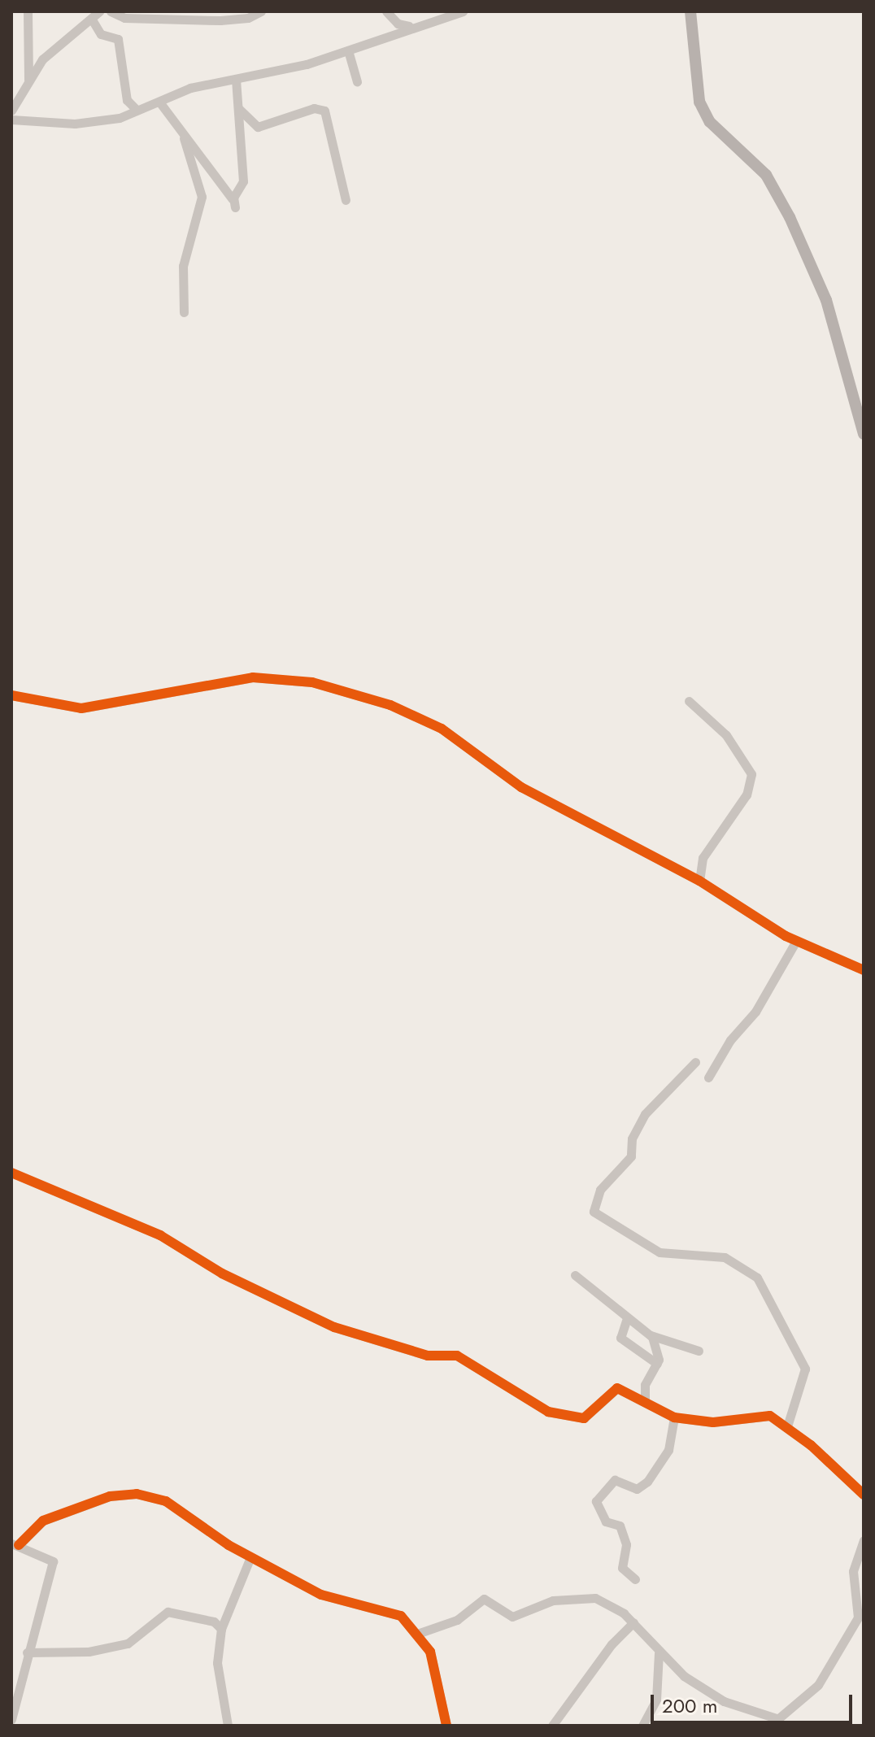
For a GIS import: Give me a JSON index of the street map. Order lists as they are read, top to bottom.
{
  "scale_bar": "200 m"
}
